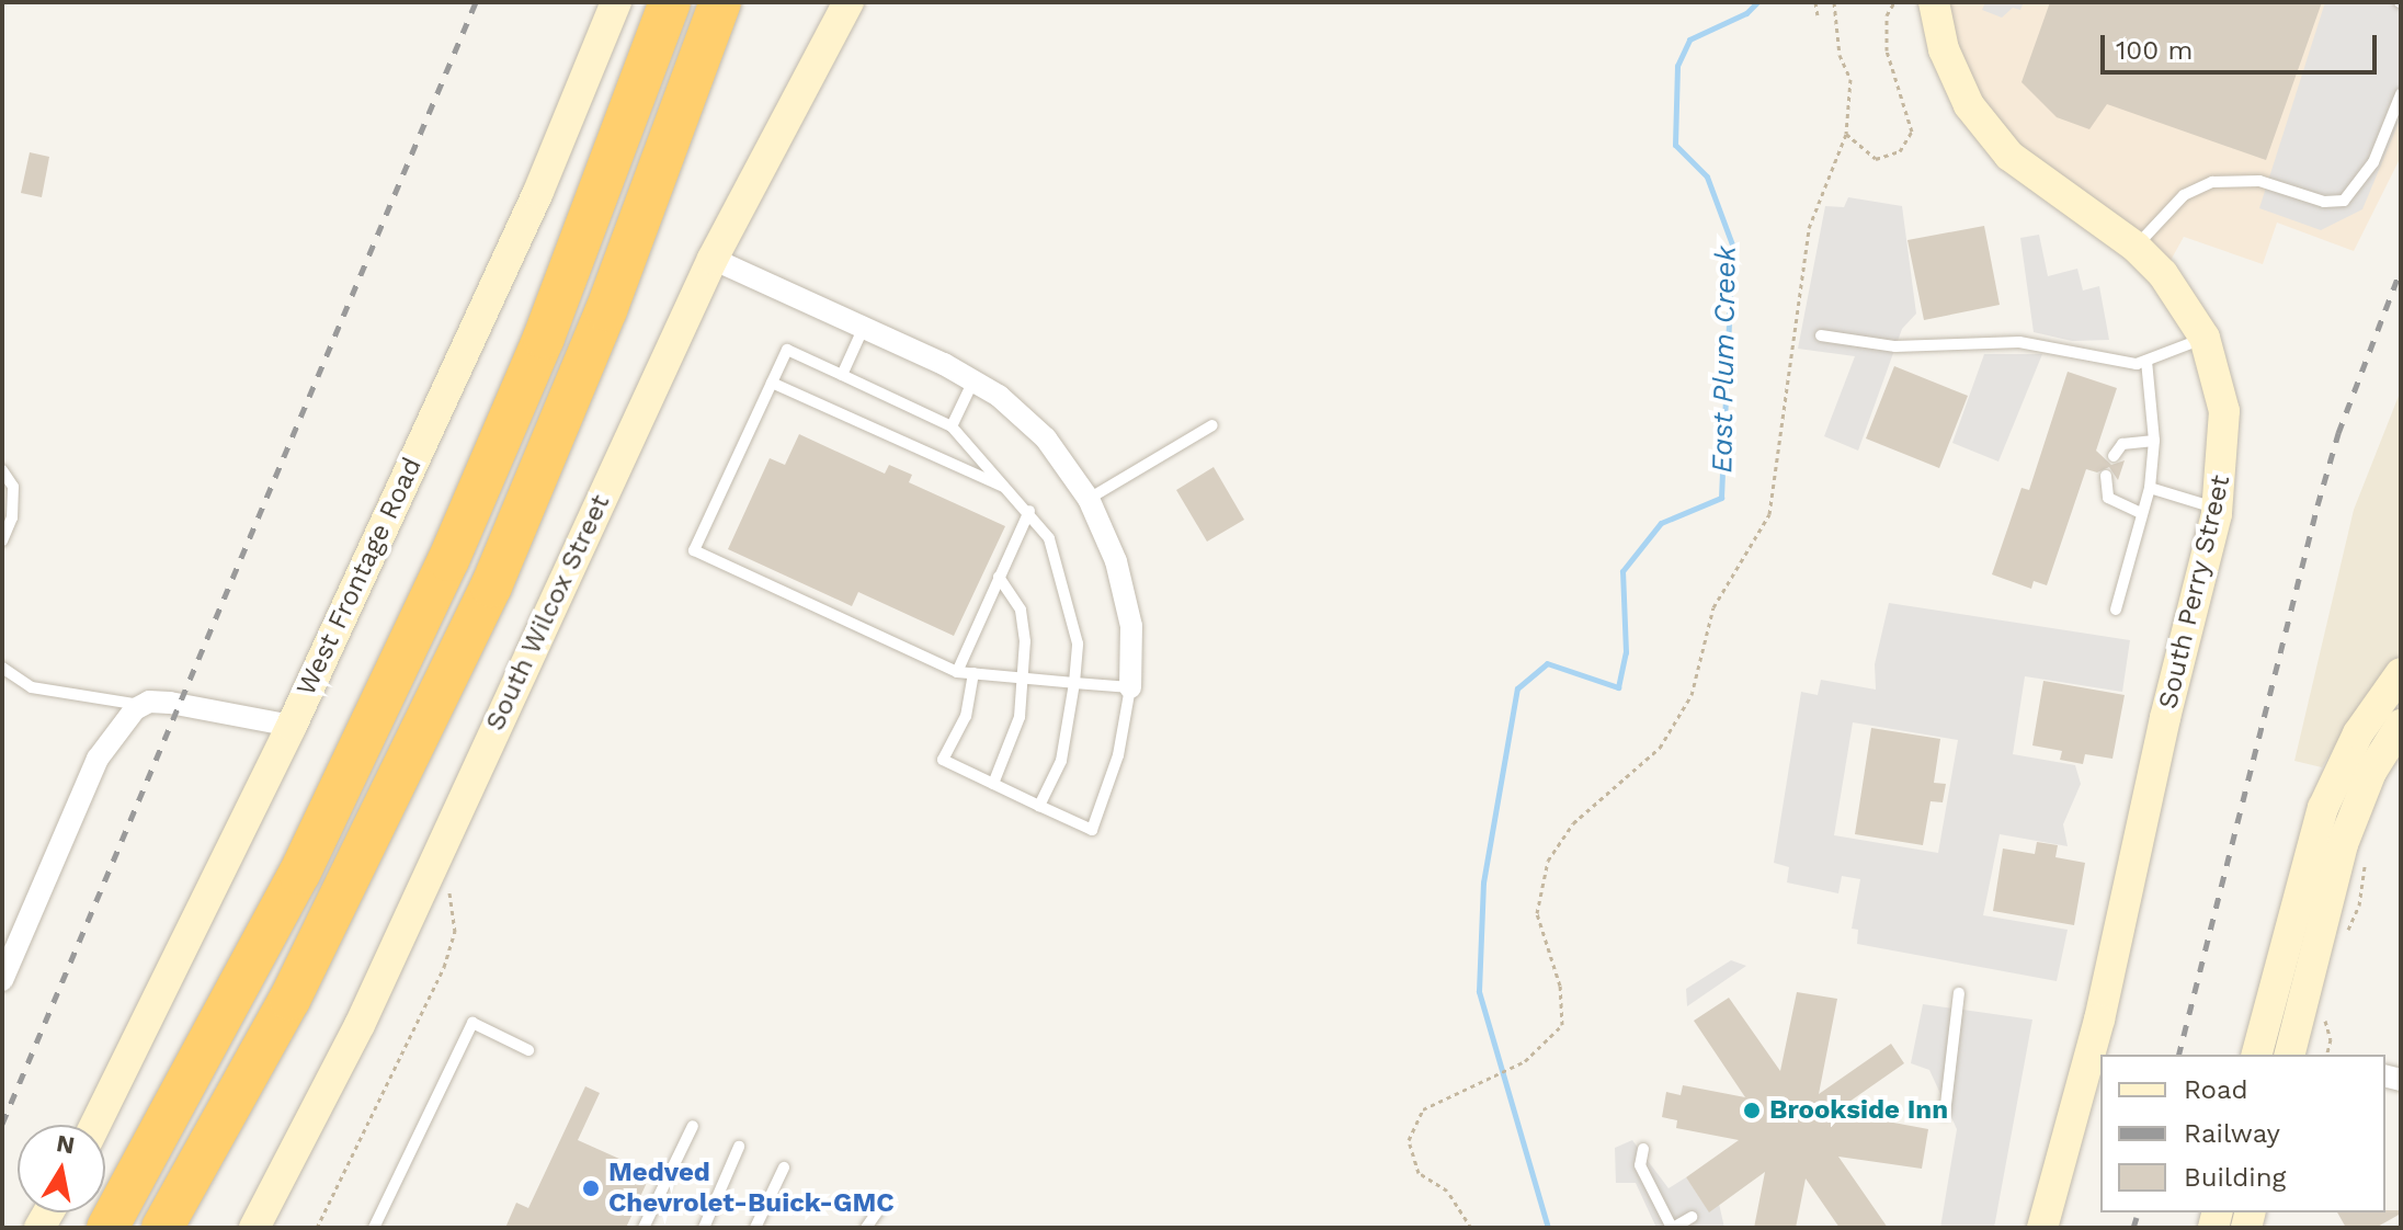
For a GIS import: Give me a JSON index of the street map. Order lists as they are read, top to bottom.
{
  "streets": {
    "main road": ["West Frontage Road", "South Perry Street", "South Wilcox Street"]
  },
  "water": ["East Plum Creek"],
  "places": ["Brookside Inn", "Medved Chevrolet-Buick-GMC"],
  "legend": ["Road", "Railway", "Building"],
  "scale_bar": "100 m",
  "north": "top"
}
